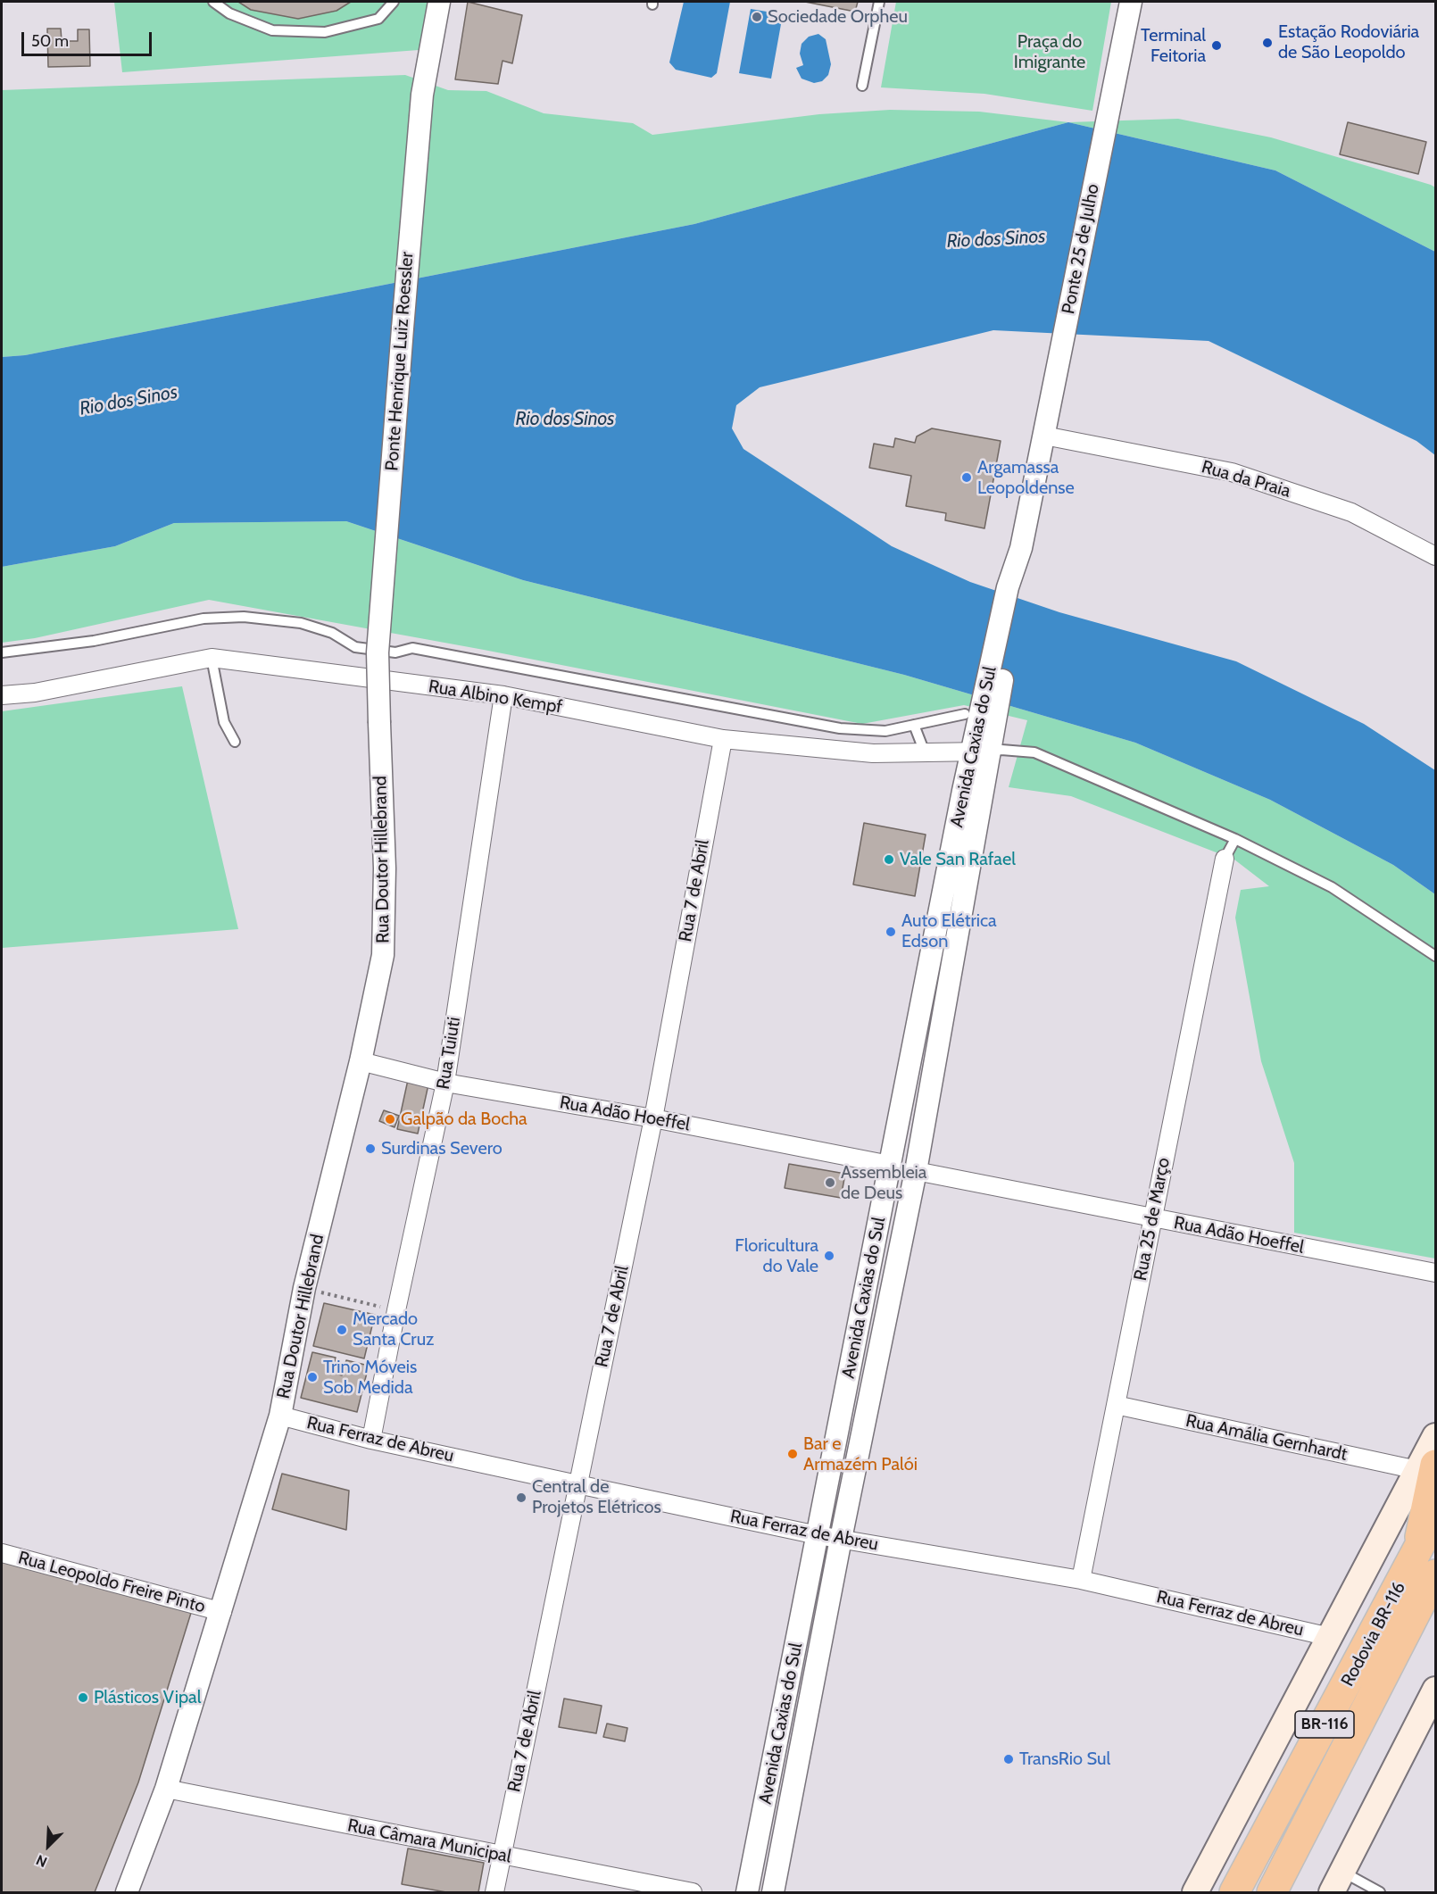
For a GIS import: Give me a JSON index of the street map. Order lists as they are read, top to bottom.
{
  "streets": {
    "highway": ["Rodovia BR-116", "BR-116"],
    "street": [
      "Ponte 25 de Julho",
      "Ponte Henrique Luiz Roessler",
      "Rua da Praia",
      "Rua Albino Kempf",
      "Avenida Caxias do Sul",
      "Rua Doutor Hillebrand",
      "Rua 7 de Abril",
      "Rua Tuiuti",
      "Rua Adão Hoeffel",
      "Rua 25 de Março",
      "Rua Amália Gernhardt",
      "Rua Ferraz de Abreu",
      "Rua Leopoldo Freire Pinto",
      "Rua Câmara Municipal"
    ]
  },
  "crossings": [
    ["Ponte 25 de Julho", "Avenida Caxias do Sul"],
    ["Ponte Henrique Luiz Roessler", "Rua Doutor Hillebrand"],
    ["Rua da Praia", "Avenida Caxias do Sul"],
    ["Rua Albino Kempf", "Avenida Caxias do Sul"],
    ["Rua Albino Kempf", "Rua 7 de Abril"],
    ["Rua Albino Kempf", "Rua Tuiuti"],
    ["Avenida Caxias do Sul", "Rua Adão Hoeffel"],
    ["Avenida Caxias do Sul", "Rua Ferraz de Abreu"],
    ["Rua Doutor Hillebrand", "Rua Adão Hoeffel"],
    ["Rua Doutor Hillebrand", "Rua Ferraz de Abreu"],
    ["Rua Doutor Hillebrand", "Rua Leopoldo Freire Pinto"],
    ["Rua Doutor Hillebrand", "Rua Câmara Municipal"],
    ["Rua 7 de Abril", "Rua Adão Hoeffel"],
    ["Rua 7 de Abril", "Rua Ferraz de Abreu"],
    ["Rua 7 de Abril", "Rua Câmara Municipal"],
    ["Rua Tuiuti", "Rua Adão Hoeffel"],
    ["Rua Tuiuti", "Rua Ferraz de Abreu"],
    ["Rua Adão Hoeffel", "Rua 25 de Março"],
    ["Rua 25 de Março", "Rua Amália Gernhardt"],
    ["Rua 25 de Março", "Rua Ferraz de Abreu"]
  ],
  "water": ["Rio dos Sinos"],
  "parks": ["Praça do Imigrante"],
  "places": [
    "Sociedade Orpheu",
    "Estação Rodoviária de São Leopoldo",
    "Terminal Feitoria",
    "Argamassa Leopoldense",
    "Vale San Rafael",
    "Auto Elétrica Edson",
    "Galpão da Bocha",
    "Surdinas Severo",
    "Assembleia de Deus",
    "Floricultura do Vale",
    "Mercado Santa Cruz",
    "Trino Móveis Sob Medida",
    "Bar e Armazém Palói",
    "Central de Projetos Elétricos",
    "Plásticos Vipal",
    "TransRio Sul"
  ],
  "scale_bar": "50 m",
  "north": "bottom left"
}
